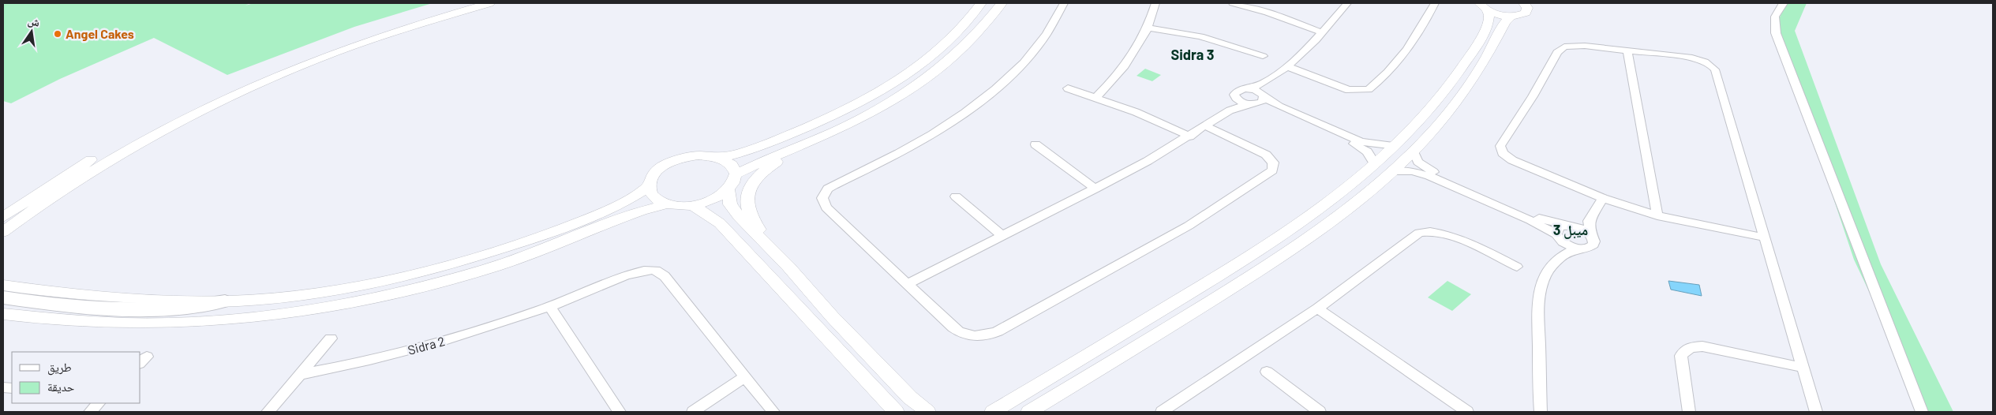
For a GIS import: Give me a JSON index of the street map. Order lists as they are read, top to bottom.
{
  "streets": {
    "street": ["Sidra 2"]
  },
  "districts": ["Sidra 3", "ميبل 3"],
  "places": ["Angel Cakes"],
  "legend": ["طريق", "حديقة"],
  "north": "top"
}
